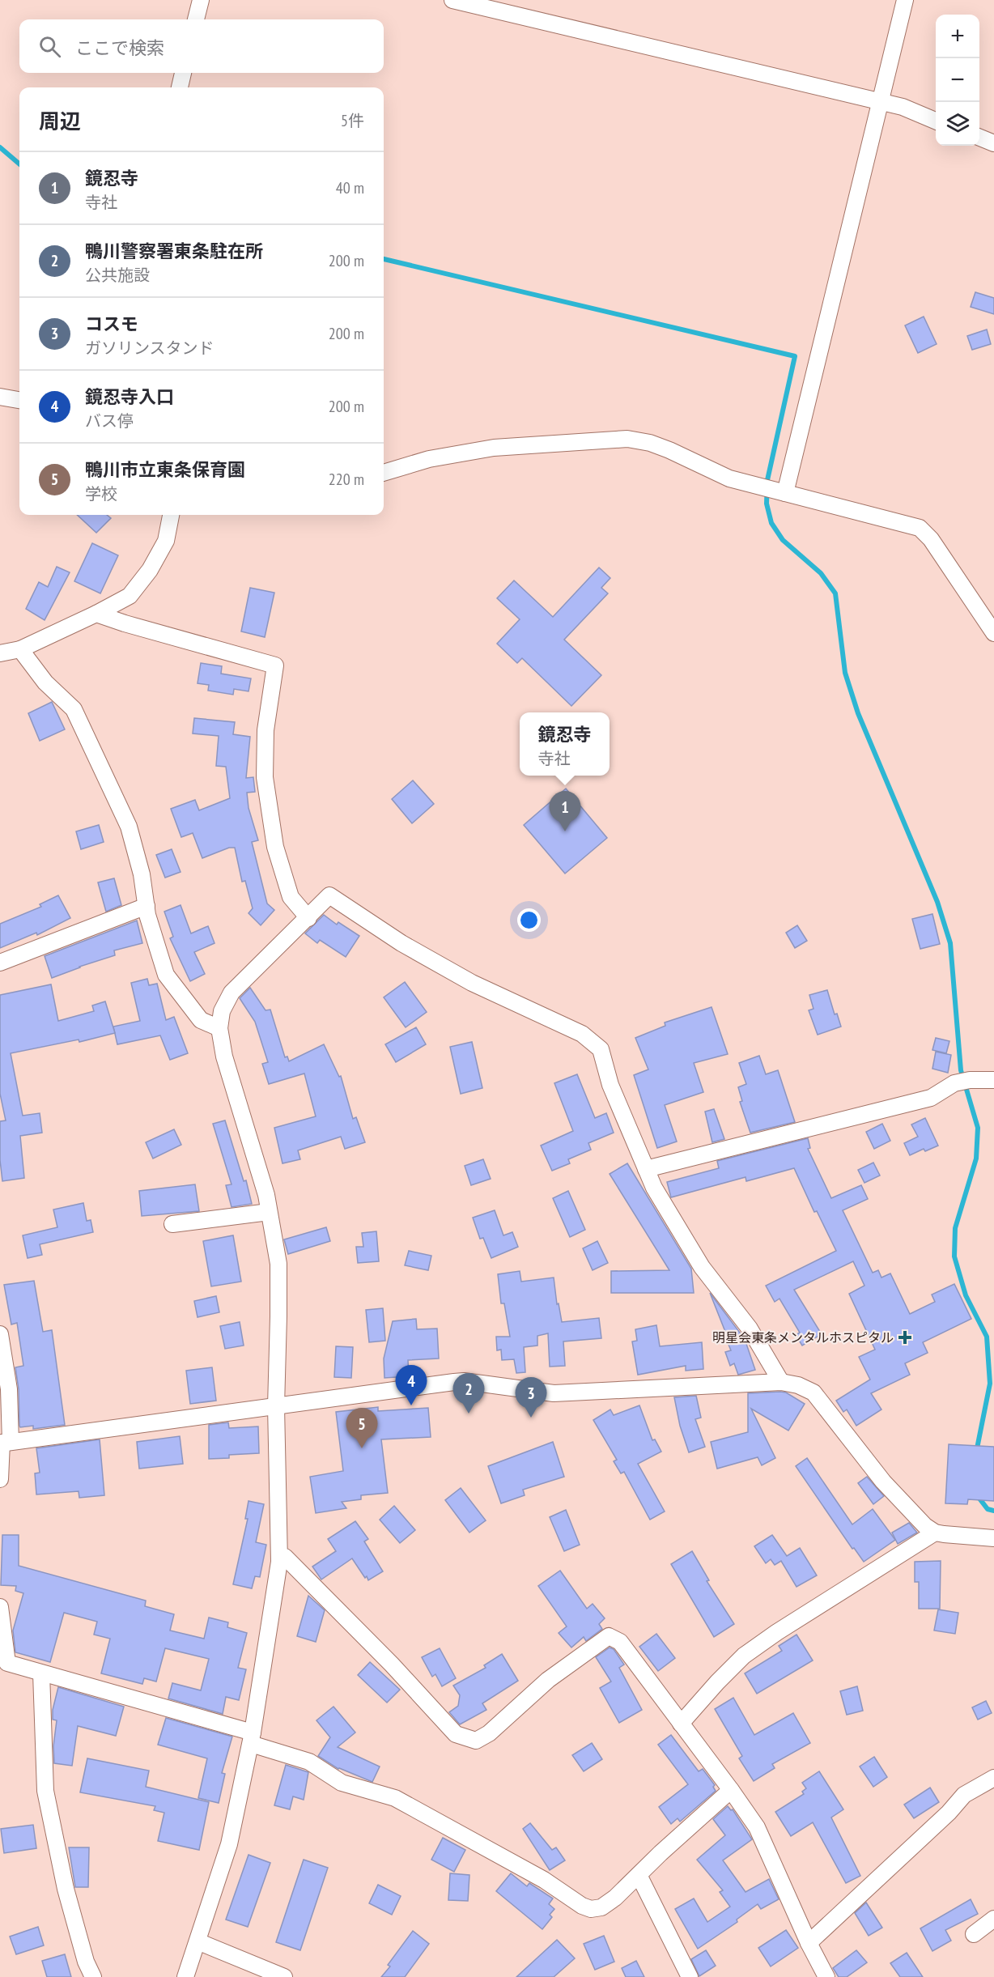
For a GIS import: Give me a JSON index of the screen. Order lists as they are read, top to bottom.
{
  "places": {
    "health": ["明星会東条メンタルホスピタル"]
  },
  "page": {
    "map_buttons": ["+", "−"],
    "search": "ここで検索",
    "heading": ["周辺", "5件"],
    "list": [
      {
        "mark": "1",
        "name": "鏡忍寺",
        "note": "寺社",
        "value": "40 m"
      },
      {
        "mark": "2",
        "name": "鴨川警察署東条駐在所",
        "note": "公共施設",
        "value": "200 m"
      },
      {
        "mark": "3",
        "name": "コスモ",
        "note": "ガソリンスタンド",
        "value": "200 m"
      },
      {
        "mark": "4",
        "name": "鏡忍寺入口",
        "note": "バス停",
        "value": "200 m"
      },
      {
        "mark": "5",
        "name": "鴨川市立東条保育園",
        "note": "学校",
        "value": "220 m"
      }
    ],
    "popup": ["鏡忍寺", "寺社"],
    "pins": [
      "1",
      "4",
      "2",
      "3",
      "5"
    ]
  }
}
